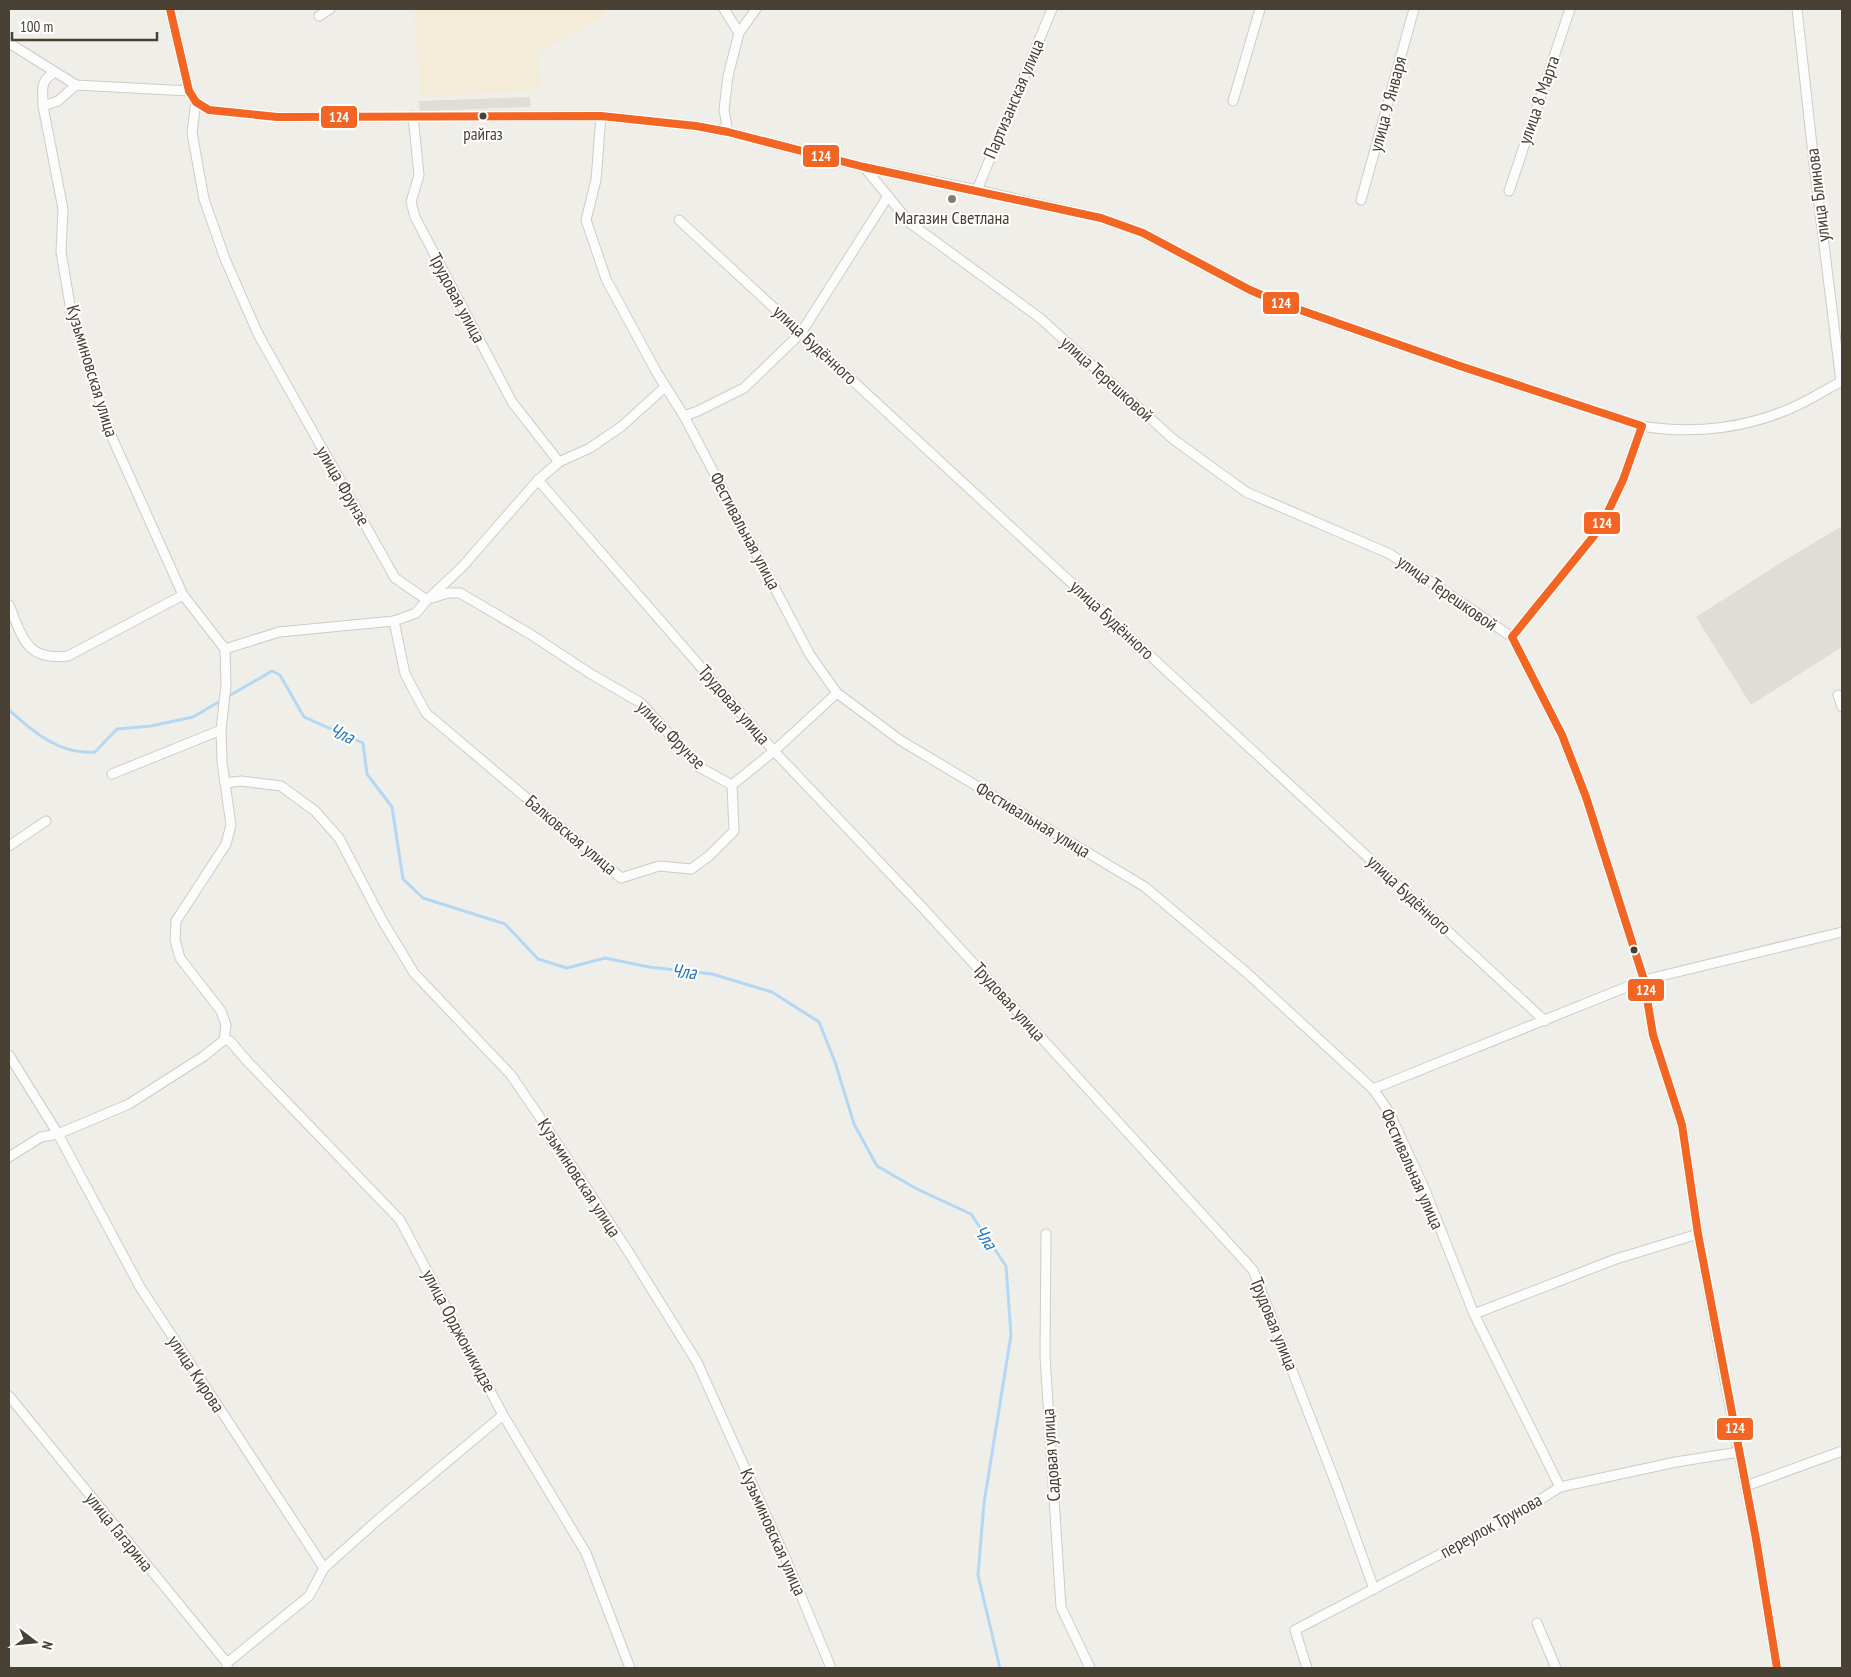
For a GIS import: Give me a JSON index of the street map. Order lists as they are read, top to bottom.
{
  "streets": {
    "street": [
      "Партизанская улица",
      "улица 8 Марта",
      "улица 9 Января",
      "улица Блинова",
      "Трудовая улица",
      "улица Будённого",
      "Кузьминовская улица",
      "улица Терешковой",
      "улица Фрунзе",
      "Фестивальная улица",
      "Балковская улица",
      "улица Орджоникидзе",
      "улица Кирова",
      "Садовая улица",
      "переулок Трунова",
      "улица Гагарина"
    ]
  },
  "crossings": [
    ["Трудовая улица", "переулок Трунова"],
    ["улица Терешковой", "переулок Трунова"],
    ["улица Фрунзе", "Балковская улица"],
    ["Фестивальная улица", "переулок Трунова"]
  ],
  "water": ["Чла"],
  "places": ["райгаз", "Магазин Светлана"],
  "lines": ["transit line 124"],
  "scale_bar": "100 m",
  "north": "right"
}
